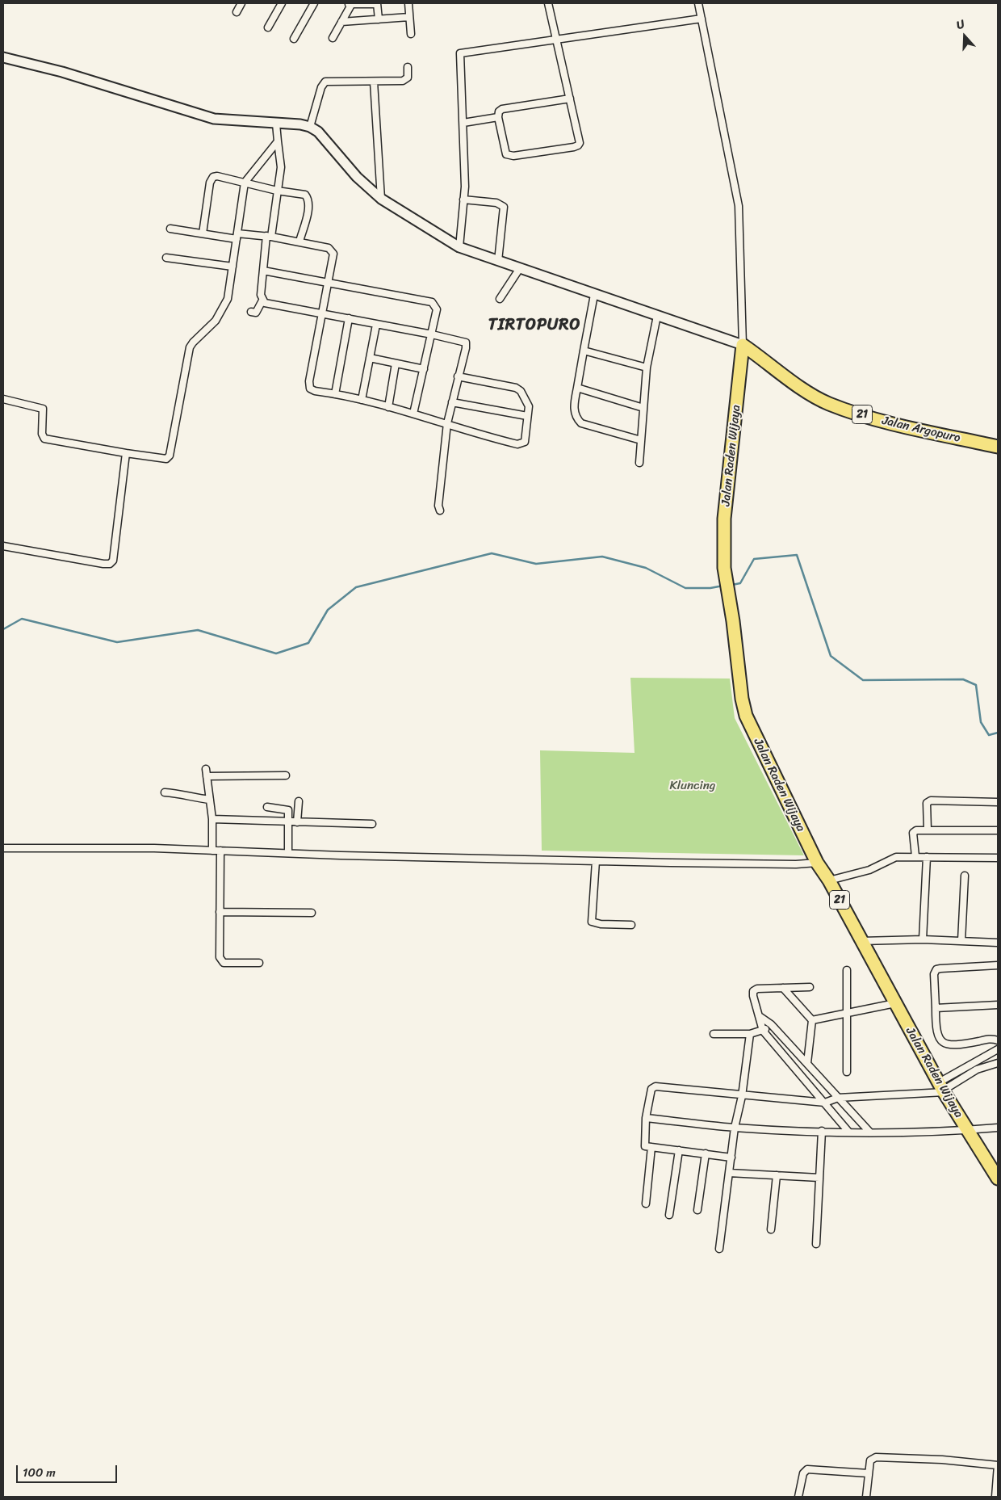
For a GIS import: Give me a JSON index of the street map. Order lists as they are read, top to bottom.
{
  "streets": {
    "highway": ["21", "Jalan Argopuro", "Jalan Raden Wijaya"]
  },
  "crossings": [
    ["Jalan Argopuro", "Jalan Raden Wijaya"]
  ],
  "districts": ["TIRTOPURO"],
  "parks": ["Kluncing"],
  "scale_bar": "100 m",
  "north": "top"
}
